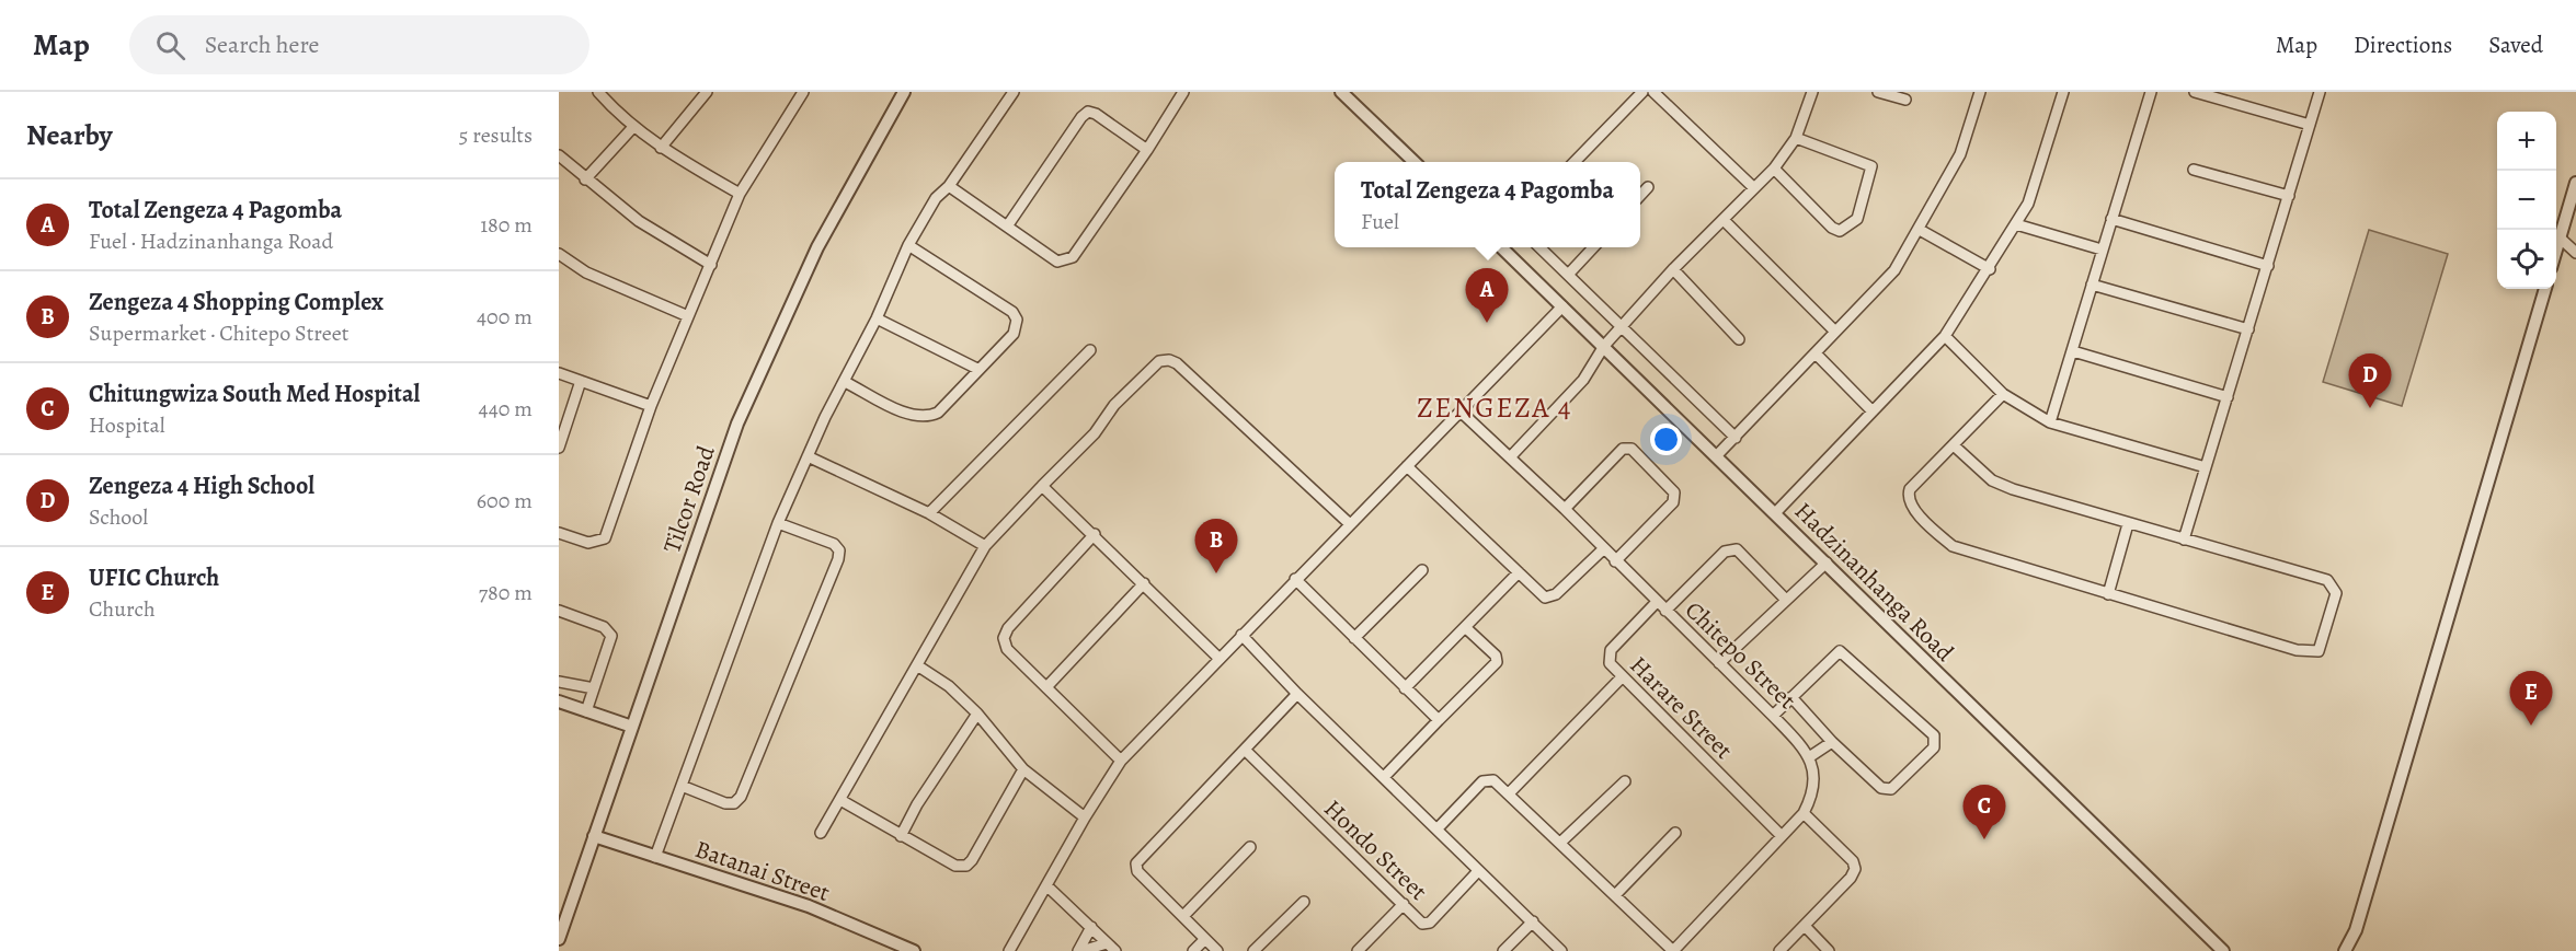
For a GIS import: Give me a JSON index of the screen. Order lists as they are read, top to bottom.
{
  "streets": {
    "street": [
      "Tilcor Road",
      "Hadzinanhanga Road",
      "Chitepo Street",
      "Harare Street",
      "Hondo Street",
      "Batanai Street"
    ]
  },
  "crossings": [
    ["Tilcor Road", "Batanai Street"],
    ["Chitepo Street", "Harare Street"]
  ],
  "districts": ["ZENGEZA 4"],
  "page": {
    "header": "Map",
    "search": "Search here",
    "nav": ["Map", "Directions", "Saved"],
    "heading": ["Nearby", "5 results"],
    "map_buttons": ["+", "−"],
    "popup": ["Total Zengeza 4 Pagomba", "Fuel"],
    "list": [
      {
        "mark": "A",
        "name": "Total Zengeza 4 Pagomba",
        "note": "Fuel · Hadzinanhanga Road",
        "value": "180 m"
      },
      {
        "mark": "B",
        "name": "Zengeza 4 Shopping Complex",
        "note": "Supermarket · Chitepo Street",
        "value": "400 m"
      },
      {
        "mark": "C",
        "name": "Chitungwiza South Med Hospital",
        "note": "Hospital",
        "value": "440 m"
      },
      {
        "mark": "D",
        "name": "Zengeza 4 High School",
        "note": "School",
        "value": "600 m"
      },
      {
        "mark": "E",
        "name": "UFIC Church",
        "note": "Church",
        "value": "780 m"
      }
    ],
    "pins": [
      "A",
      "D",
      "B",
      "E",
      "C"
    ]
  }
}
